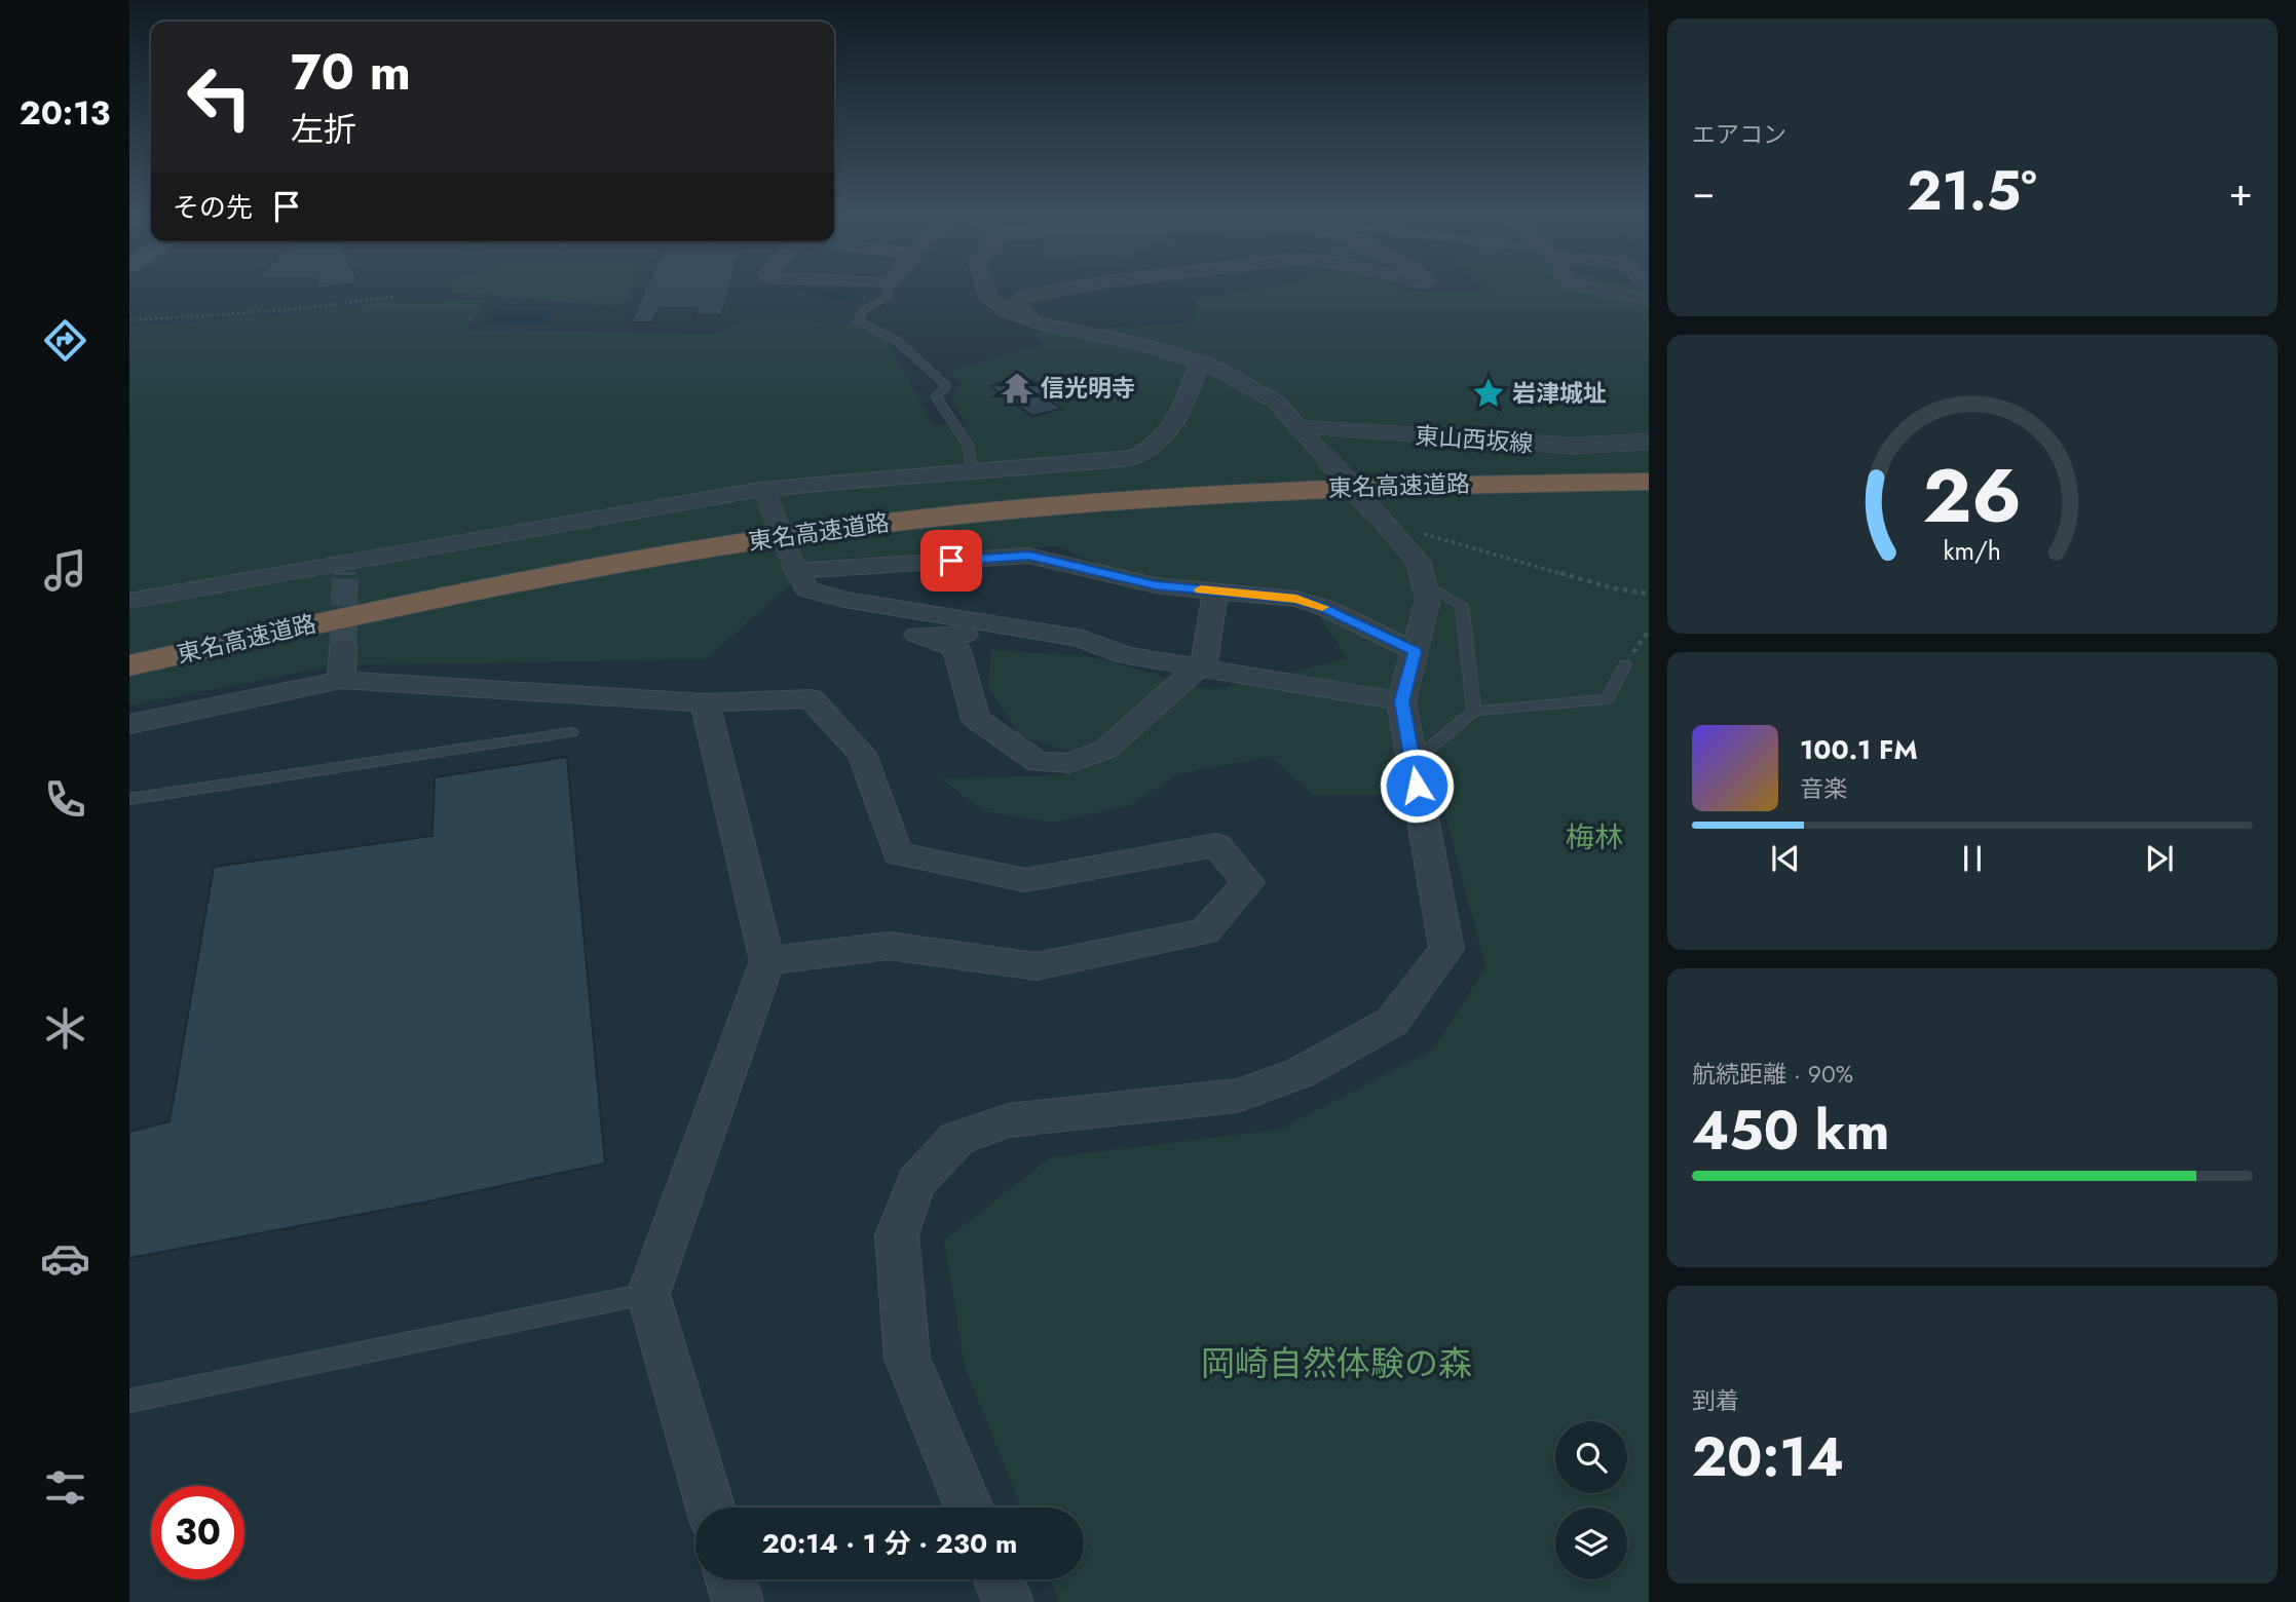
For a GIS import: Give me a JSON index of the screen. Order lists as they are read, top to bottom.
{
  "streets": {
    "highway": ["東名高速道路"],
    "street": ["東山西坂線"]
  },
  "parks": ["梅林", "岡崎自然体験の森"],
  "places": {
    "temple": ["信光明寺"],
    "place": ["岩津城址"]
  },
  "page": {
    "tabs": "20:13",
    "tile": [
      "エアコン",
      ["航続距離 · 90%", "450 km"],
      ["到着", "20:14"]
    ],
    "turn": ["70 m", "左折"],
    "heat": ["−", "21.5°", "+"],
    "then": "その先",
    "song": ["100.1 FM", "音楽"],
    "limit": "30",
    "trip": "20:14 · 1 分 · 230 m",
    "gauge": ["26", "km/h"]
  }
}
